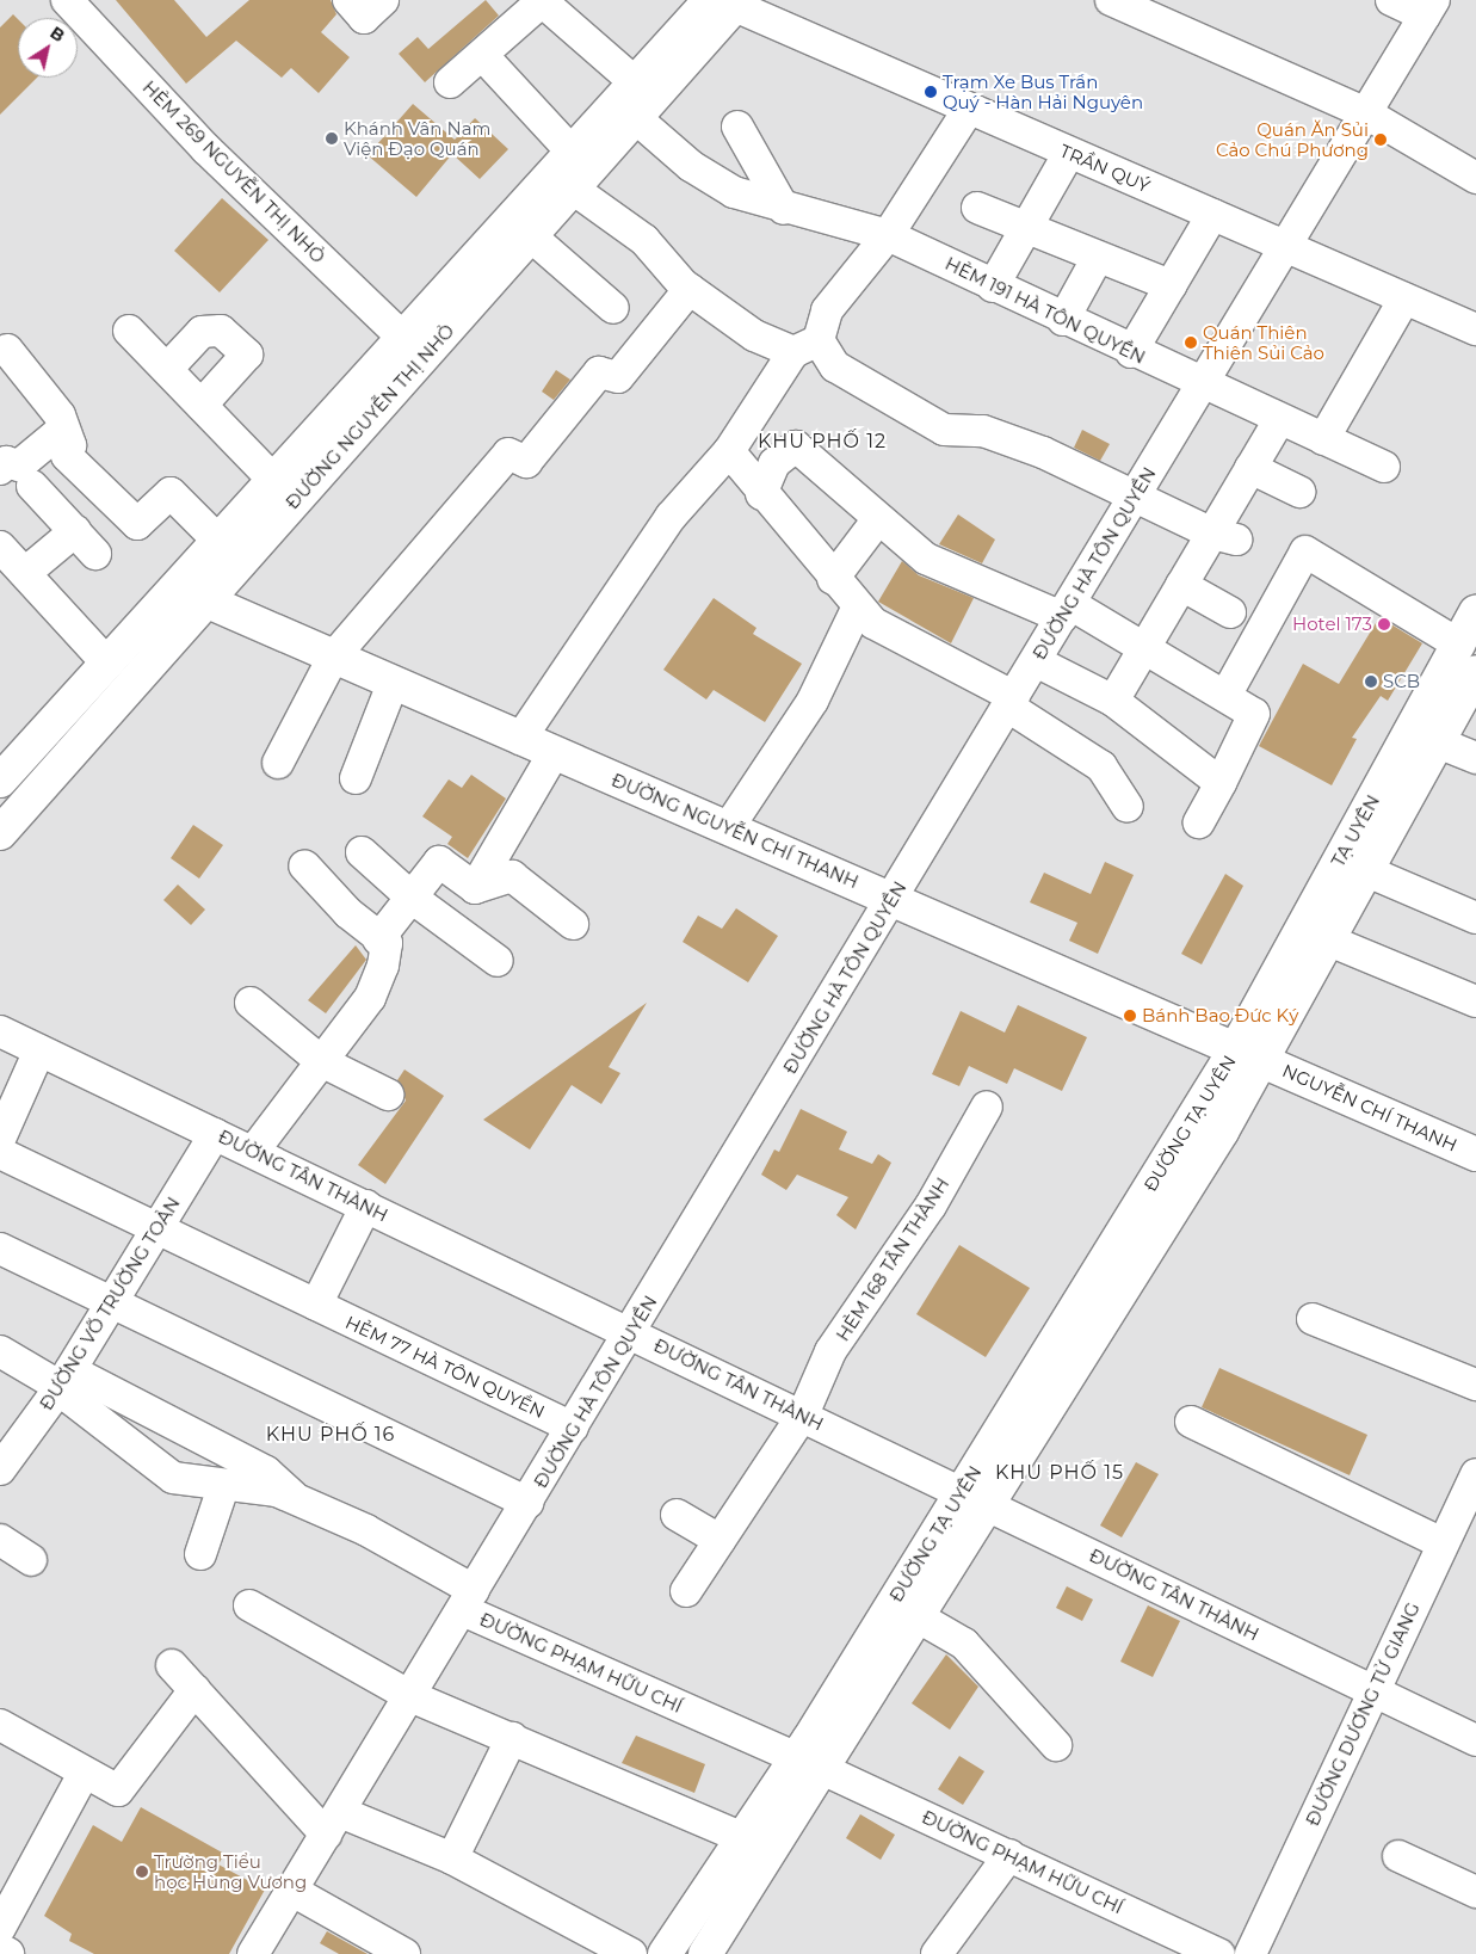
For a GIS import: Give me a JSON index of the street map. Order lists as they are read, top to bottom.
{
  "streets": {
    "main road": [
      "ĐƯỜNG NGUYỄN THỊ NHỎ",
      "ĐƯỜNG NGUYỄN CHÍ THANH",
      "TẠ UYÊN",
      "NGUYỄN CHÍ THANH",
      "ĐƯỜNG TẠ UYÊN"
    ],
    "street": [
      "TRẦN QUÝ",
      "HẺM 269 NGUYỄN THỊ NHỎ",
      "HẺM 191 HÀ TÔN QUYỀN",
      "ĐƯỜNG HÀ TÔN QUYỀN",
      "ĐƯỜNG TÂN THÀNH",
      "HẺM 168 TÂN THÀNH",
      "ĐƯỜNG VÕ TRƯỜNG TOẢN",
      "HẺM 77 HÀ TÔN QUYỀN",
      "ĐƯỜNG PHẠM HỮU CHÍ",
      "ĐƯỜNG DƯƠNG TỬ GIANG"
    ]
  },
  "crossings": [
    ["TRẦN QUÝ", "ĐƯỜNG NGUYỄN THỊ NHỎ"],
    ["TRẦN QUÝ", "ĐƯỜNG HÀ TÔN QUYỀN"],
    ["HẺM 269 NGUYỄN THỊ NHỎ", "ĐƯỜNG NGUYỄN THỊ NHỎ"],
    ["HẺM 191 HÀ TÔN QUYỀN", "ĐƯỜNG NGUYỄN THỊ NHỎ"],
    ["HẺM 191 HÀ TÔN QUYỀN", "ĐƯỜNG HÀ TÔN QUYỀN"],
    ["ĐƯỜNG NGUYỄN THỊ NHỎ", "ĐƯỜNG NGUYỄN CHÍ THANH"],
    ["ĐƯỜNG HÀ TÔN QUYỀN", "ĐƯỜNG NGUYỄN CHÍ THANH"],
    ["ĐƯỜNG HÀ TÔN QUYỀN", "ĐƯỜNG TÂN THÀNH"],
    ["ĐƯỜNG HÀ TÔN QUYỀN", "HẺM 77 HÀ TÔN QUYỀN"],
    ["ĐƯỜNG HÀ TÔN QUYỀN", "ĐƯỜNG PHẠM HỮU CHÍ"],
    ["ĐƯỜNG NGUYỄN CHÍ THANH", "TẠ UYÊN"],
    ["ĐƯỜNG NGUYỄN CHÍ THANH", "NGUYỄN CHÍ THANH"],
    ["ĐƯỜNG NGUYỄN CHÍ THANH", "ĐƯỜNG TẠ UYÊN"],
    ["TẠ UYÊN", "NGUYỄN CHÍ THANH"],
    ["TẠ UYÊN", "ĐƯỜNG TẠ UYÊN"],
    ["NGUYỄN CHÍ THANH", "ĐƯỜNG TẠ UYÊN"],
    ["ĐƯỜNG TẠ UYÊN", "ĐƯỜNG TÂN THÀNH"],
    ["ĐƯỜNG TẠ UYÊN", "ĐƯỜNG PHẠM HỮU CHÍ"],
    ["ĐƯỜNG TÂN THÀNH", "HẺM 168 TÂN THÀNH"],
    ["ĐƯỜNG TÂN THÀNH", "ĐƯỜNG VÕ TRƯỜNG TOẢN"],
    ["ĐƯỜNG TÂN THÀNH", "ĐƯỜNG DƯƠNG TỬ GIANG"],
    ["ĐƯỜNG VÕ TRƯỜNG TOẢN", "HẺM 77 HÀ TÔN QUYỀN"],
    ["ĐƯỜNG VÕ TRƯỜNG TOẢN", "ĐƯỜNG PHẠM HỮU CHÍ"]
  ],
  "districts": ["KHU PHỐ 12", "KHU PHỐ 16", "KHU PHỐ 15"],
  "places": [
    "Trạm Xe Bus Trần Quý - Hàn Hải Nguyên",
    "Khánh Vân Nam Viện Đạo Quán",
    "Quán Ăn Sủi Cảo Chú Phương",
    "Quán Thiên Thiên Sủi Cảo",
    "Hotel 173",
    "SCB",
    "Bánh Bao Đức Ký",
    "Trường Tiểu học Hùng Vương"
  ],
  "north": "top right"
}
